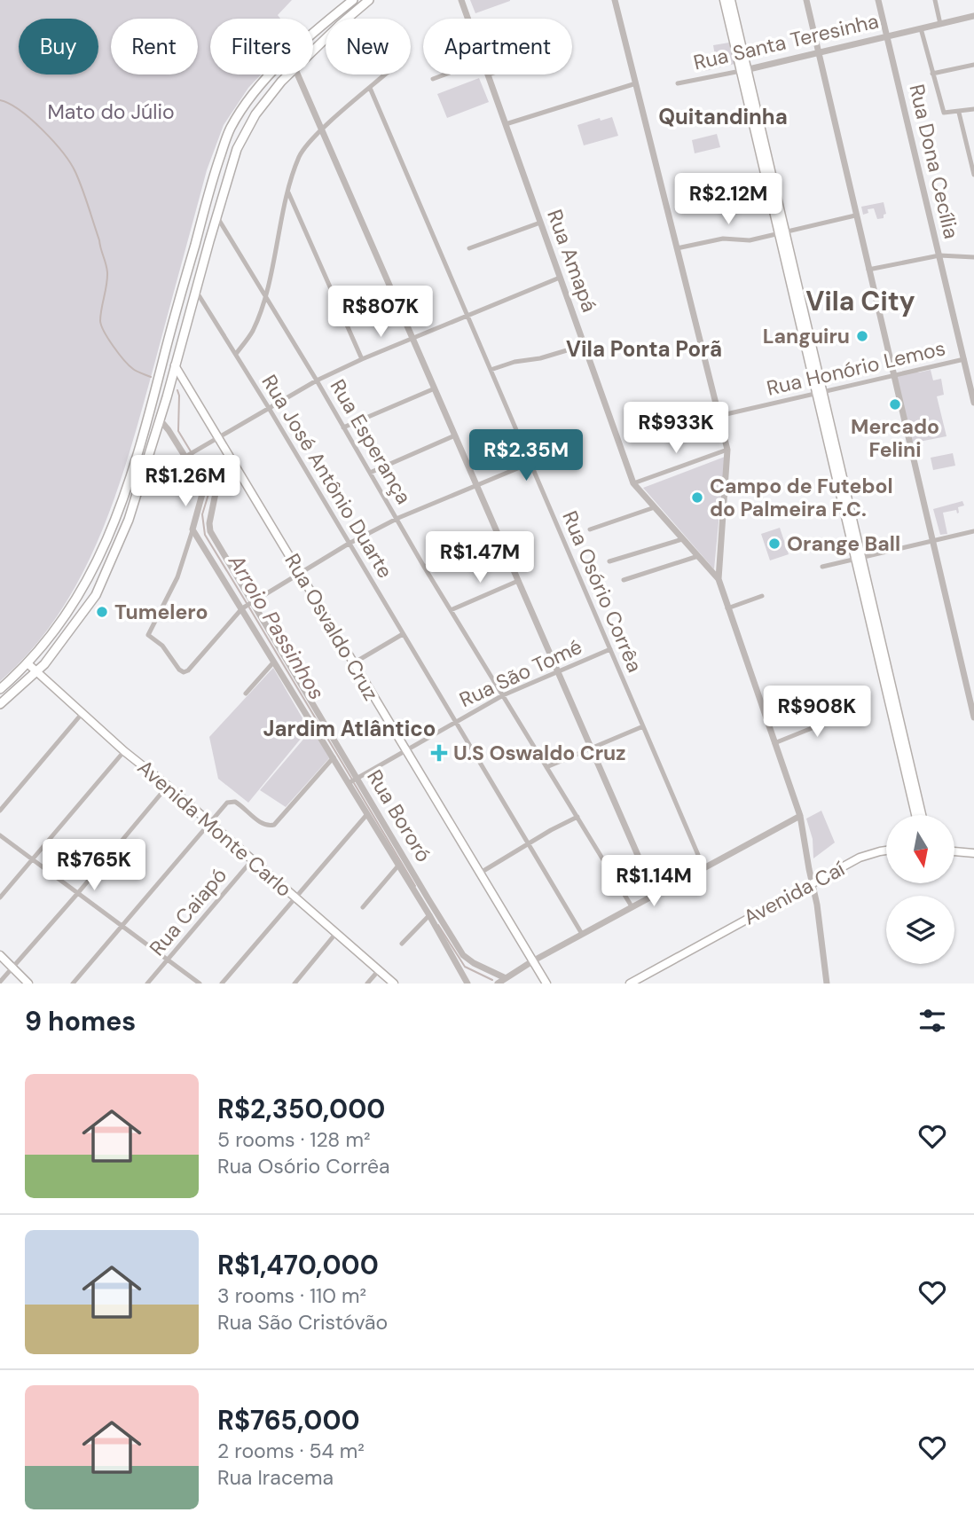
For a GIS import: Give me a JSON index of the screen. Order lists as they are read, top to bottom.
{
  "streets": {
    "main road": ["Rua Osvaldo Cruz", "Avenida Monte Carlo", "Avenida Caí"],
    "street": [
      "Rua Santa Teresinha",
      "Rua Dona Cecília",
      "Rua Amapá",
      "Rua Honório Lemos",
      "Rua Esperança",
      "Rua José Antônio Duarte",
      "Rua Osório Corrêa",
      "Rua São Tomé",
      "Rua Bororó",
      "Rua Caiapó"
    ]
  },
  "crossings": [
    ["Rua Santa Teresinha", "Rua Dona Cecília"],
    ["Rua Dona Cecília", "Rua Honório Lemos"],
    ["Rua Esperança", "Rua São Tomé"],
    ["Rua José Antônio Duarte", "Rua São Tomé"],
    ["Rua Osório Corrêa", "Rua São Tomé"],
    ["Rua Osvaldo Cruz", "Rua São Tomé"],
    ["Rua São Tomé", "Rua Bororó"],
    ["Avenida Monte Carlo", "Rua Caiapó"]
  ],
  "districts": [
    "Quitandinha",
    "Vila City",
    "Vila Ponta Porã",
    "Jardim Atlântico"
  ],
  "water": ["Arroio Passinhos"],
  "parks": ["Mato do Júlio"],
  "places": {
    "other": [
      "Languiru",
      "Mercado Felini",
      "Campo de Futebol do Palmeira F.C.",
      "Orange Ball",
      "Tumelero"
    ],
    "health": ["U.S Oswaldo Cruz"]
  },
  "north": "bottom",
  "page": {
    "chip": [
      "Buy",
      "Rent",
      "Filters",
      "New",
      "Apartment"
    ],
    "price": [
      "R$2.12M",
      "R$807K",
      "R$933K",
      "R$2.35M",
      "R$1.26M",
      "R$1.47M",
      "R$908K",
      "R$765K",
      "R$1.14M"
    ],
    "heading": "9 homes",
    "list": [
      {
        "name": "R$2,350,000",
        "note": "5 rooms · 128 m² · Rua Osório Corrêa"
      },
      {
        "name": "R$1,470,000",
        "note": "3 rooms · 110 m² · Rua São Cristóvão"
      },
      {
        "name": "R$765,000",
        "note": "2 rooms · 54 m² · Rua Iracema"
      }
    ]
  }
}
